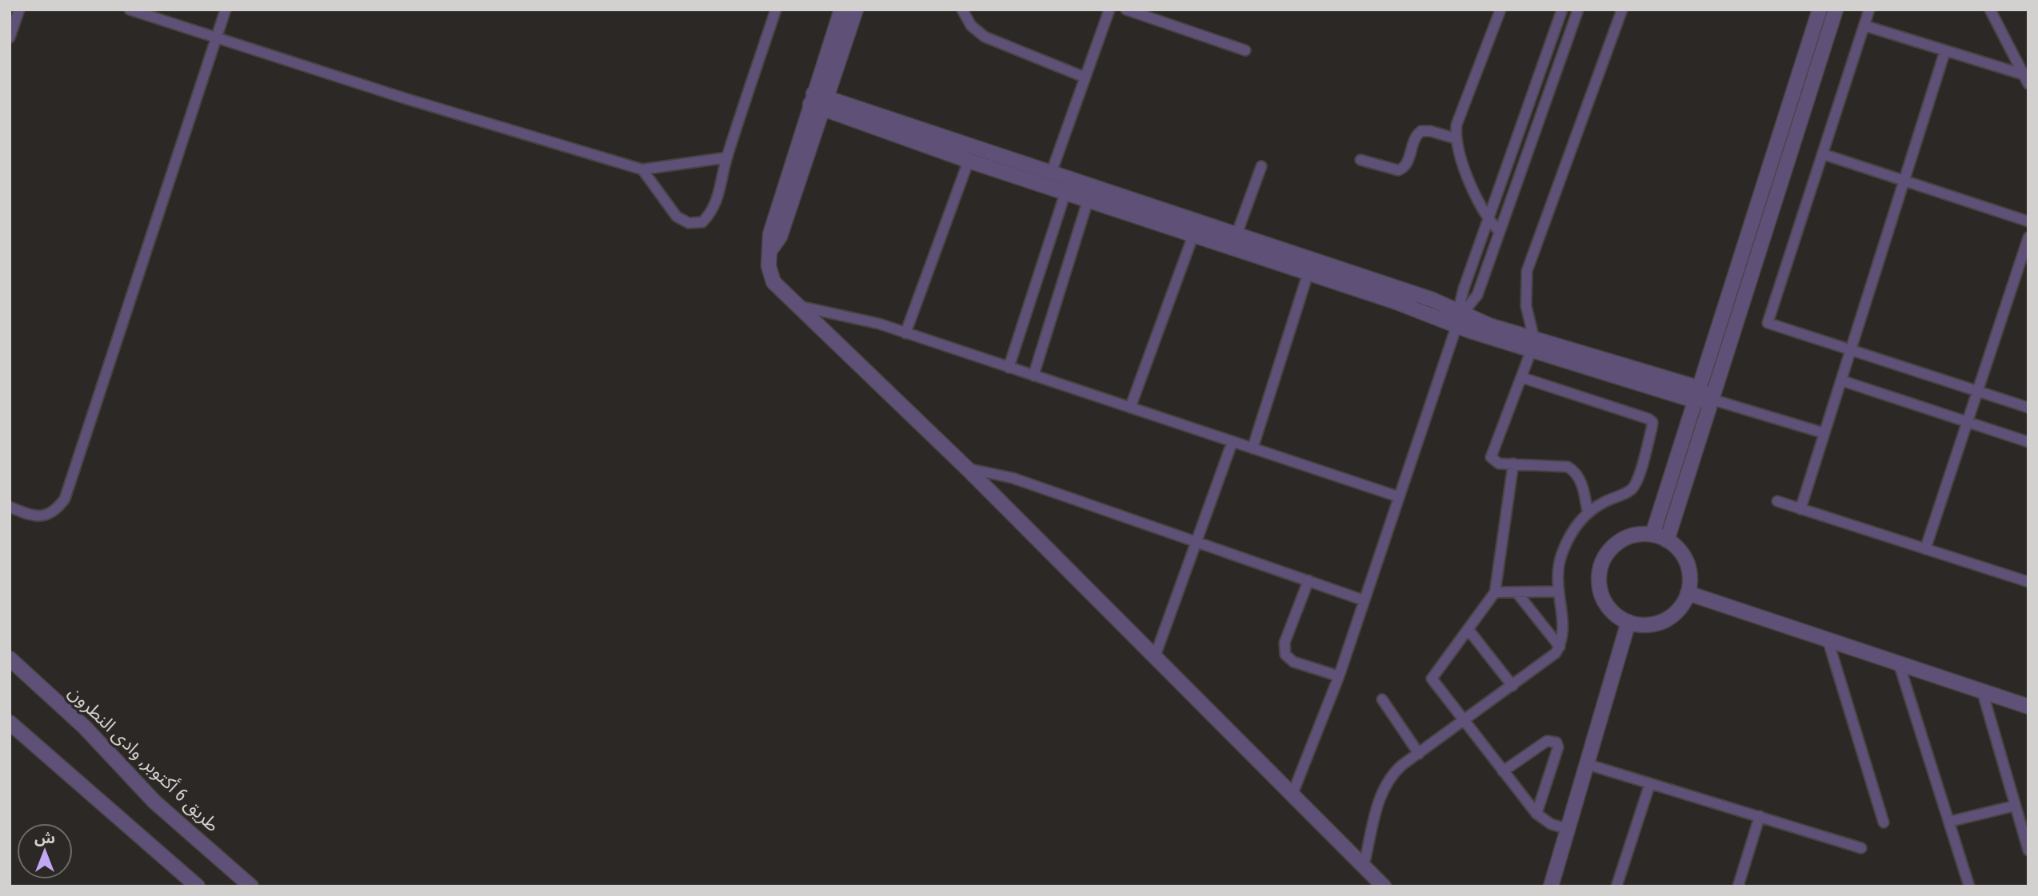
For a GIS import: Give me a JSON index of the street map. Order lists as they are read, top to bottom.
{
  "streets": {
    "street": ["طريق 6 أكتوبر, وادى النطرون"]
  },
  "north": "top"
}
